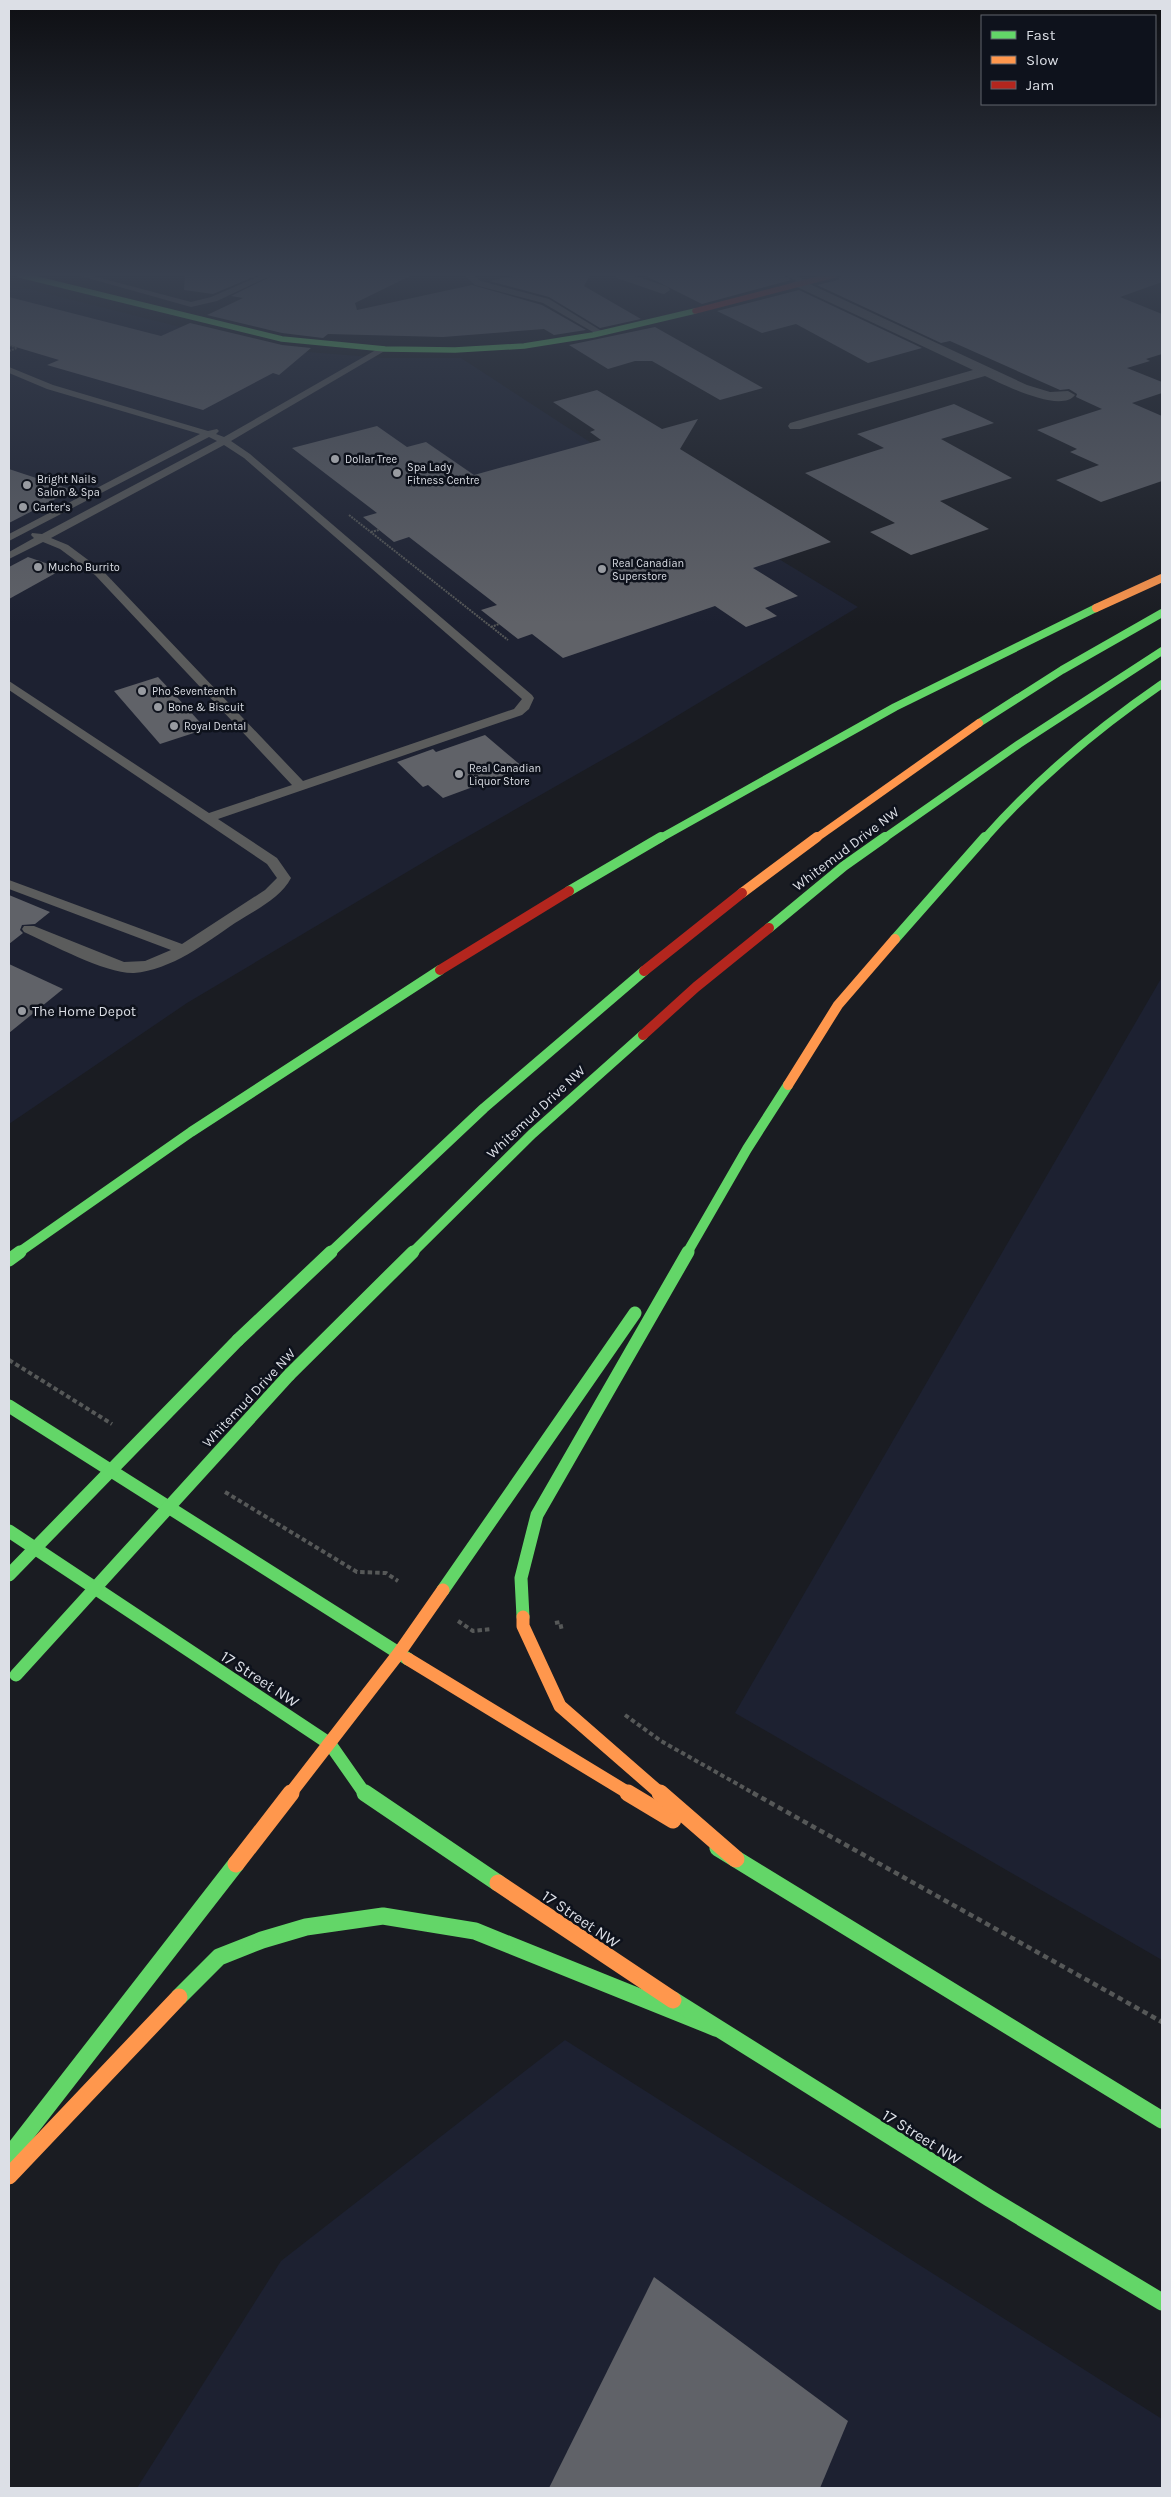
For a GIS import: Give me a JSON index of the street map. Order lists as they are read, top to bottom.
{
  "streets": {
    "main road": ["Whitemud Drive NW", "17 Street NW"]
  },
  "places": [
    "Dollar Tree",
    "Spa Lady Fitness Centre",
    "Bright Nails Salon & Spa",
    "Carter's",
    "Mucho Burrito",
    "Real Canadian Superstore",
    "Pho Seventeenth",
    "Bone & Biscuit",
    "Royal Dental",
    "Real Canadian Liquor Store",
    "The Home Depot"
  ],
  "legend": ["Fast", "Slow", "Jam"]
}
